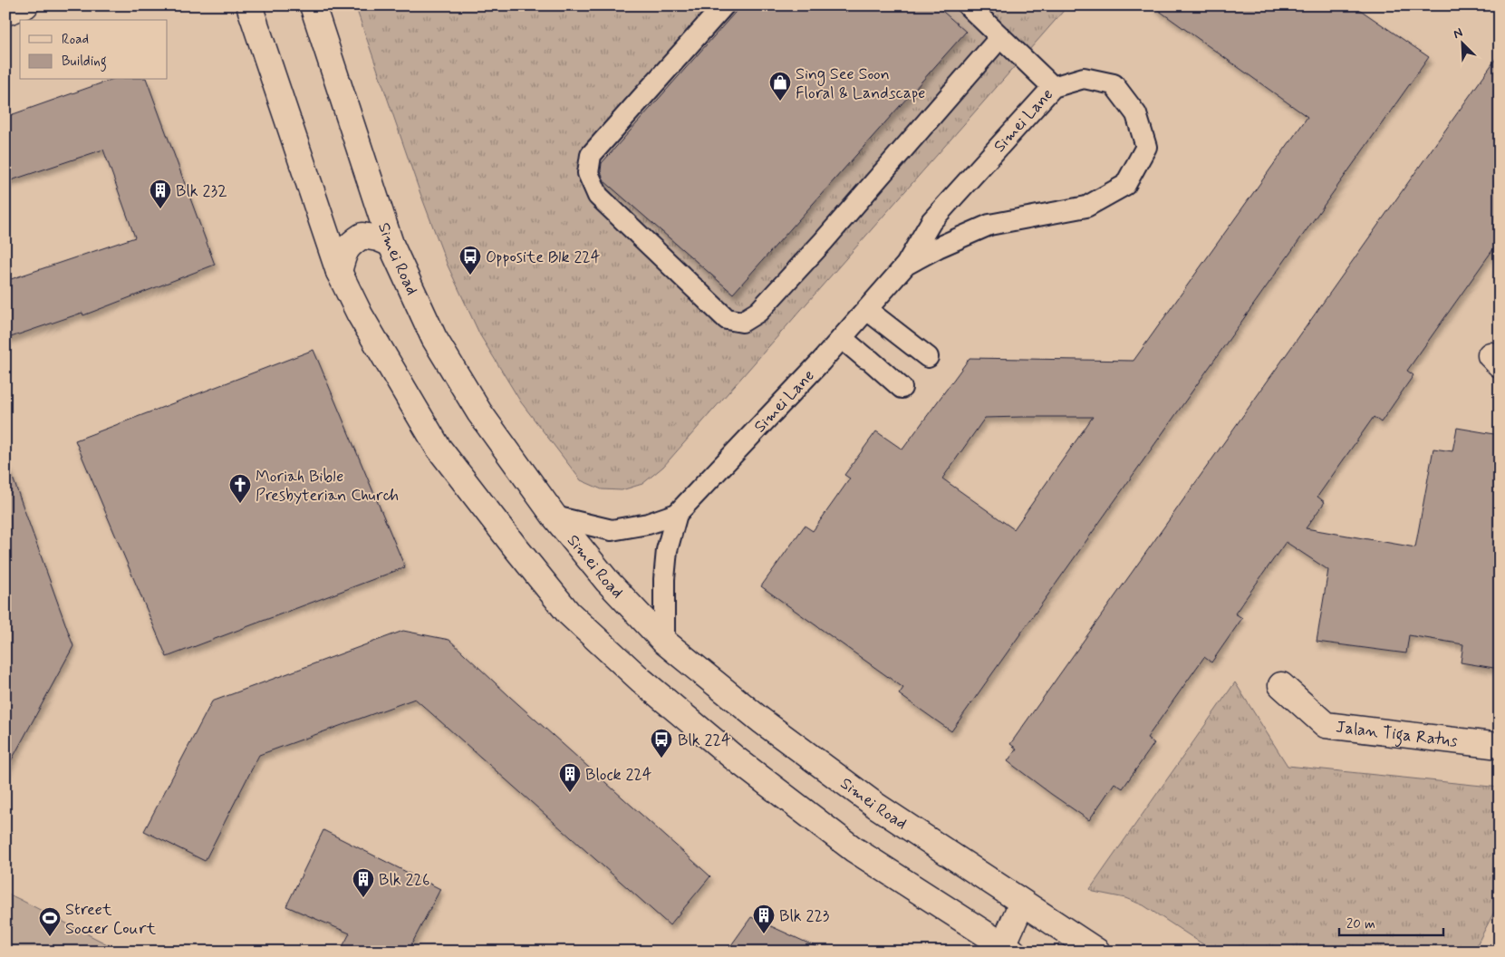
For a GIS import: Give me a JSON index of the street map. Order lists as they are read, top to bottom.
{
  "streets": {
    "main road": ["Simei Road", "Jalan Tiga Ratus"],
    "lane": ["Simei Lane"]
  },
  "crossings": [
    ["Simei Lane", "Simei Road"]
  ],
  "places": {
    "shop": ["Sing See Soon Floral & Landscape"],
    "building": [
      "Blk 232",
      "Block 224",
      "Blk 226",
      "Blk 223"
    ],
    "bus stop": ["Opposite Blk 224", "Blk 224"],
    "church": ["Moriah Bible Presbyterian Church"],
    "sports": ["Street Soccer Court"]
  },
  "legend": ["Road", "Building"],
  "scale_bar": "20 m",
  "north": "top left"
}
